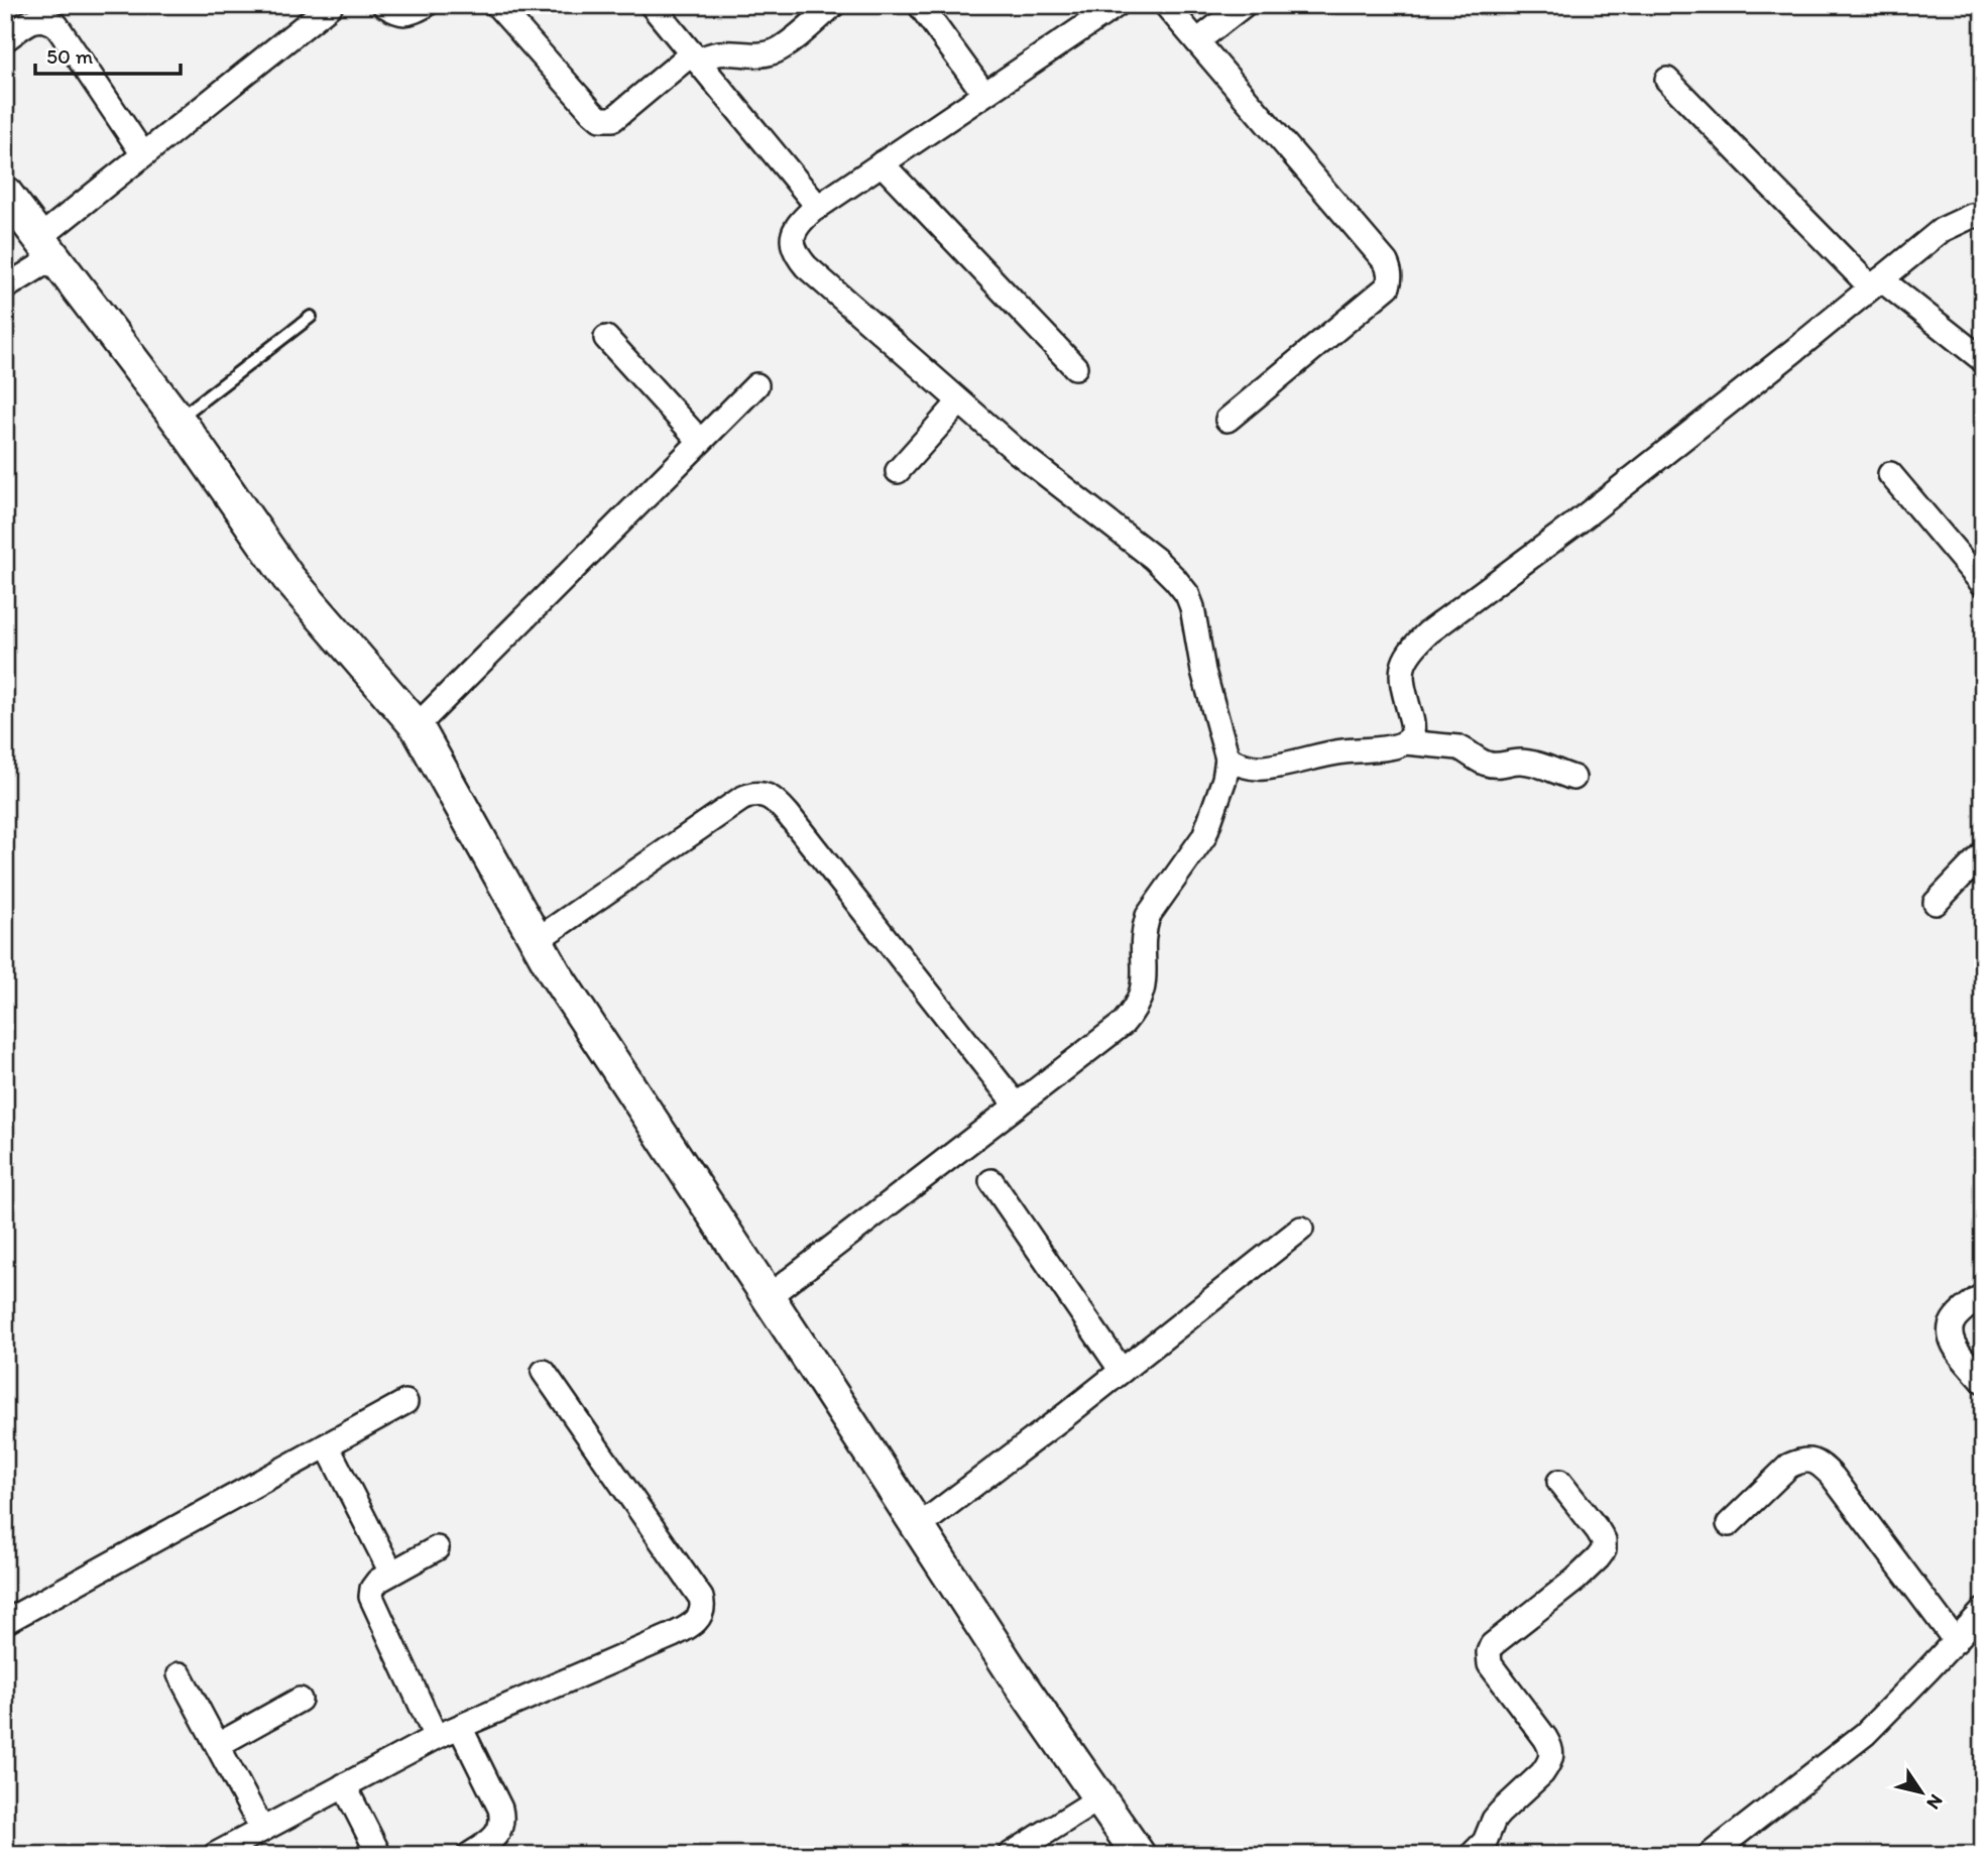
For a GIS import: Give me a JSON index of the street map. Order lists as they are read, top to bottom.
{
  "scale_bar": "50 m",
  "north": "bottom right"
}
